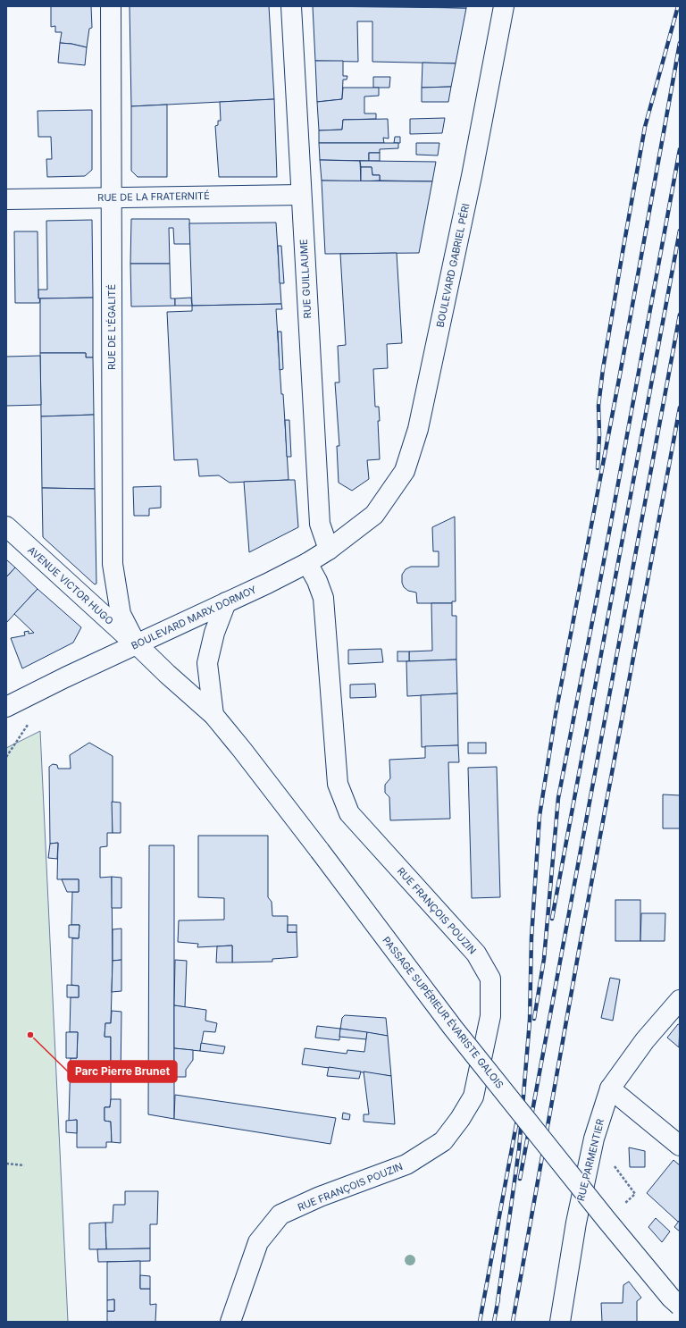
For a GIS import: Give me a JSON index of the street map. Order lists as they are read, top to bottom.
{
  "streets": {
    "street": [
      "RUE DE LA FRATERNITÉ",
      "BOULEVARD GABRIEL PÉRI",
      "RUE GUILLAUME",
      "RUE DE L'ÉGALITÉ",
      "AVENUE VICTOR HUGO",
      "BOULEVARD MARX DORMOY",
      "RUE FRANÇOIS POUZIN",
      "PASSAGE SUPÉRIEUR ÉVARISTE GALOIS",
      "RUE PARMENTIER"
    ]
  },
  "crossings": [
    ["RUE DE LA FRATERNITÉ", "RUE GUILLAUME"],
    ["RUE DE LA FRATERNITÉ", "RUE DE L'ÉGALITÉ"],
    ["BOULEVARD GABRIEL PÉRI", "BOULEVARD MARX DORMOY"],
    ["RUE GUILLAUME", "BOULEVARD MARX DORMOY"],
    ["RUE DE L'ÉGALITÉ", "AVENUE VICTOR HUGO"],
    ["RUE DE L'ÉGALITÉ", "BOULEVARD MARX DORMOY"],
    ["RUE DE L'ÉGALITÉ", "PASSAGE SUPÉRIEUR ÉVARISTE GALOIS"],
    ["AVENUE VICTOR HUGO", "BOULEVARD MARX DORMOY"],
    ["AVENUE VICTOR HUGO", "PASSAGE SUPÉRIEUR ÉVARISTE GALOIS"],
    ["BOULEVARD MARX DORMOY", "RUE FRANÇOIS POUZIN"],
    ["BOULEVARD MARX DORMOY", "PASSAGE SUPÉRIEUR ÉVARISTE GALOIS"]
  ],
  "places": ["Parc Pierre Brunet"]
}
